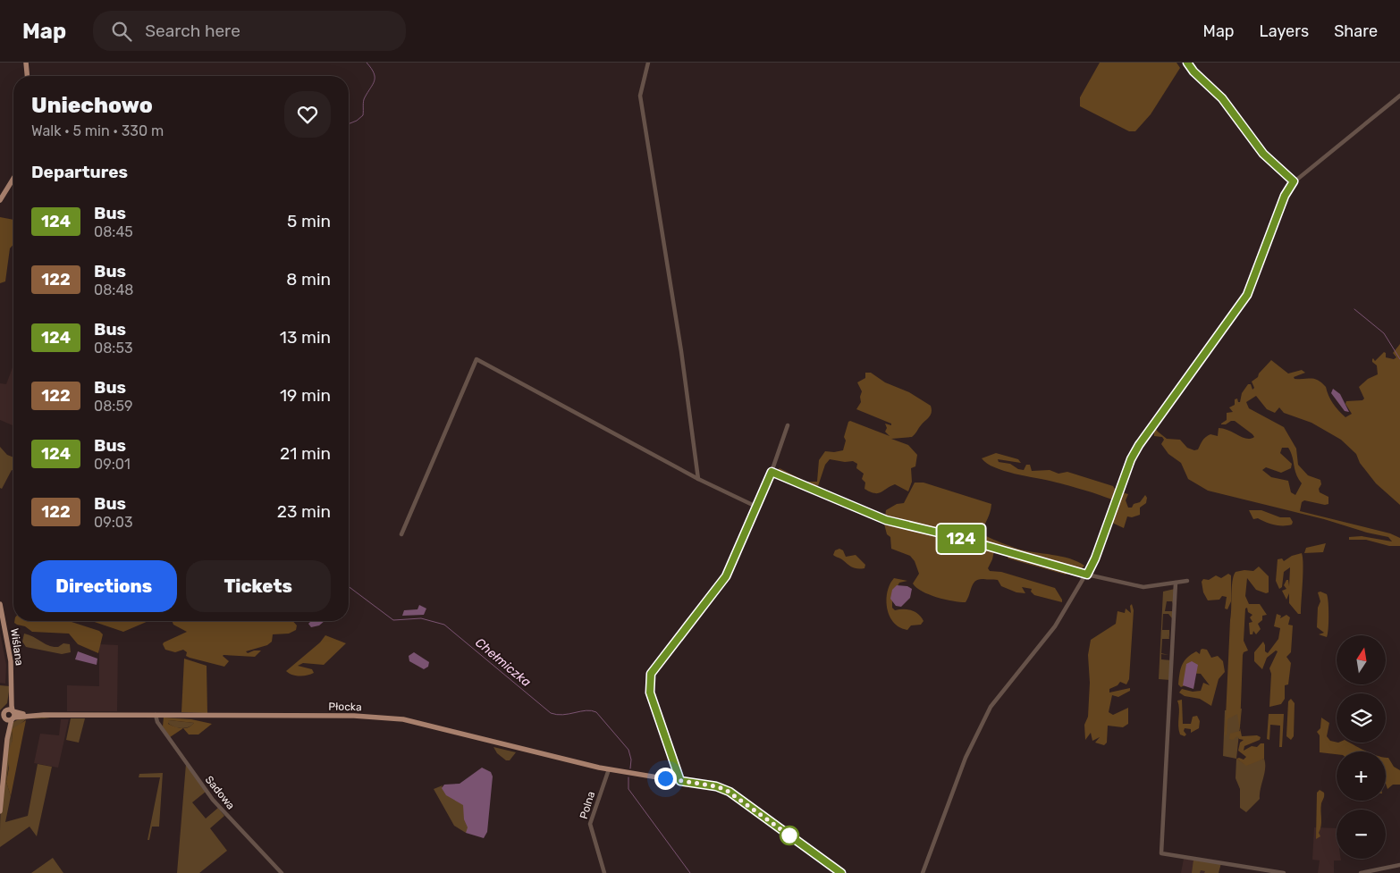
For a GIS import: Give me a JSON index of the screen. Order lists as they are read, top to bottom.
{
  "streets": {
    "main road": ["Wiślana", "Płocka"],
    "street": ["Sadowa", "Polna"]
  },
  "crossings": [
    ["Wiślana", "Płocka"],
    ["Płocka", "Sadowa"],
    ["Płocka", "Polna"]
  ],
  "water": ["Chełmiczka"],
  "lines": ["bus line 124"],
  "north": "top",
  "page": {
    "header": "Map",
    "search": "Search here",
    "nav": ["Map", "Layers", "Share"],
    "on_map": "124",
    "heading": [
      ["Uniechowo", "Walk · 5 min · 330 m"],
      "Departures"
    ],
    "list": [
      {
        "mark": "124",
        "name": "Bus",
        "note": "08:45",
        "value": "5 min"
      },
      {
        "mark": "122",
        "name": "Bus",
        "note": "08:48",
        "value": "8 min"
      },
      {
        "mark": "124",
        "name": "Bus",
        "note": "08:53",
        "value": "13 min"
      },
      {
        "mark": "122",
        "name": "Bus",
        "note": "08:59",
        "value": "19 min"
      },
      {
        "mark": "124",
        "name": "Bus",
        "note": "09:01",
        "value": "21 min"
      },
      {
        "mark": "122",
        "name": "Bus",
        "note": "09:03",
        "value": "23 min"
      }
    ],
    "buttons": ["Directions", "Tickets"],
    "map_buttons": ["+", "−"]
  }
}
